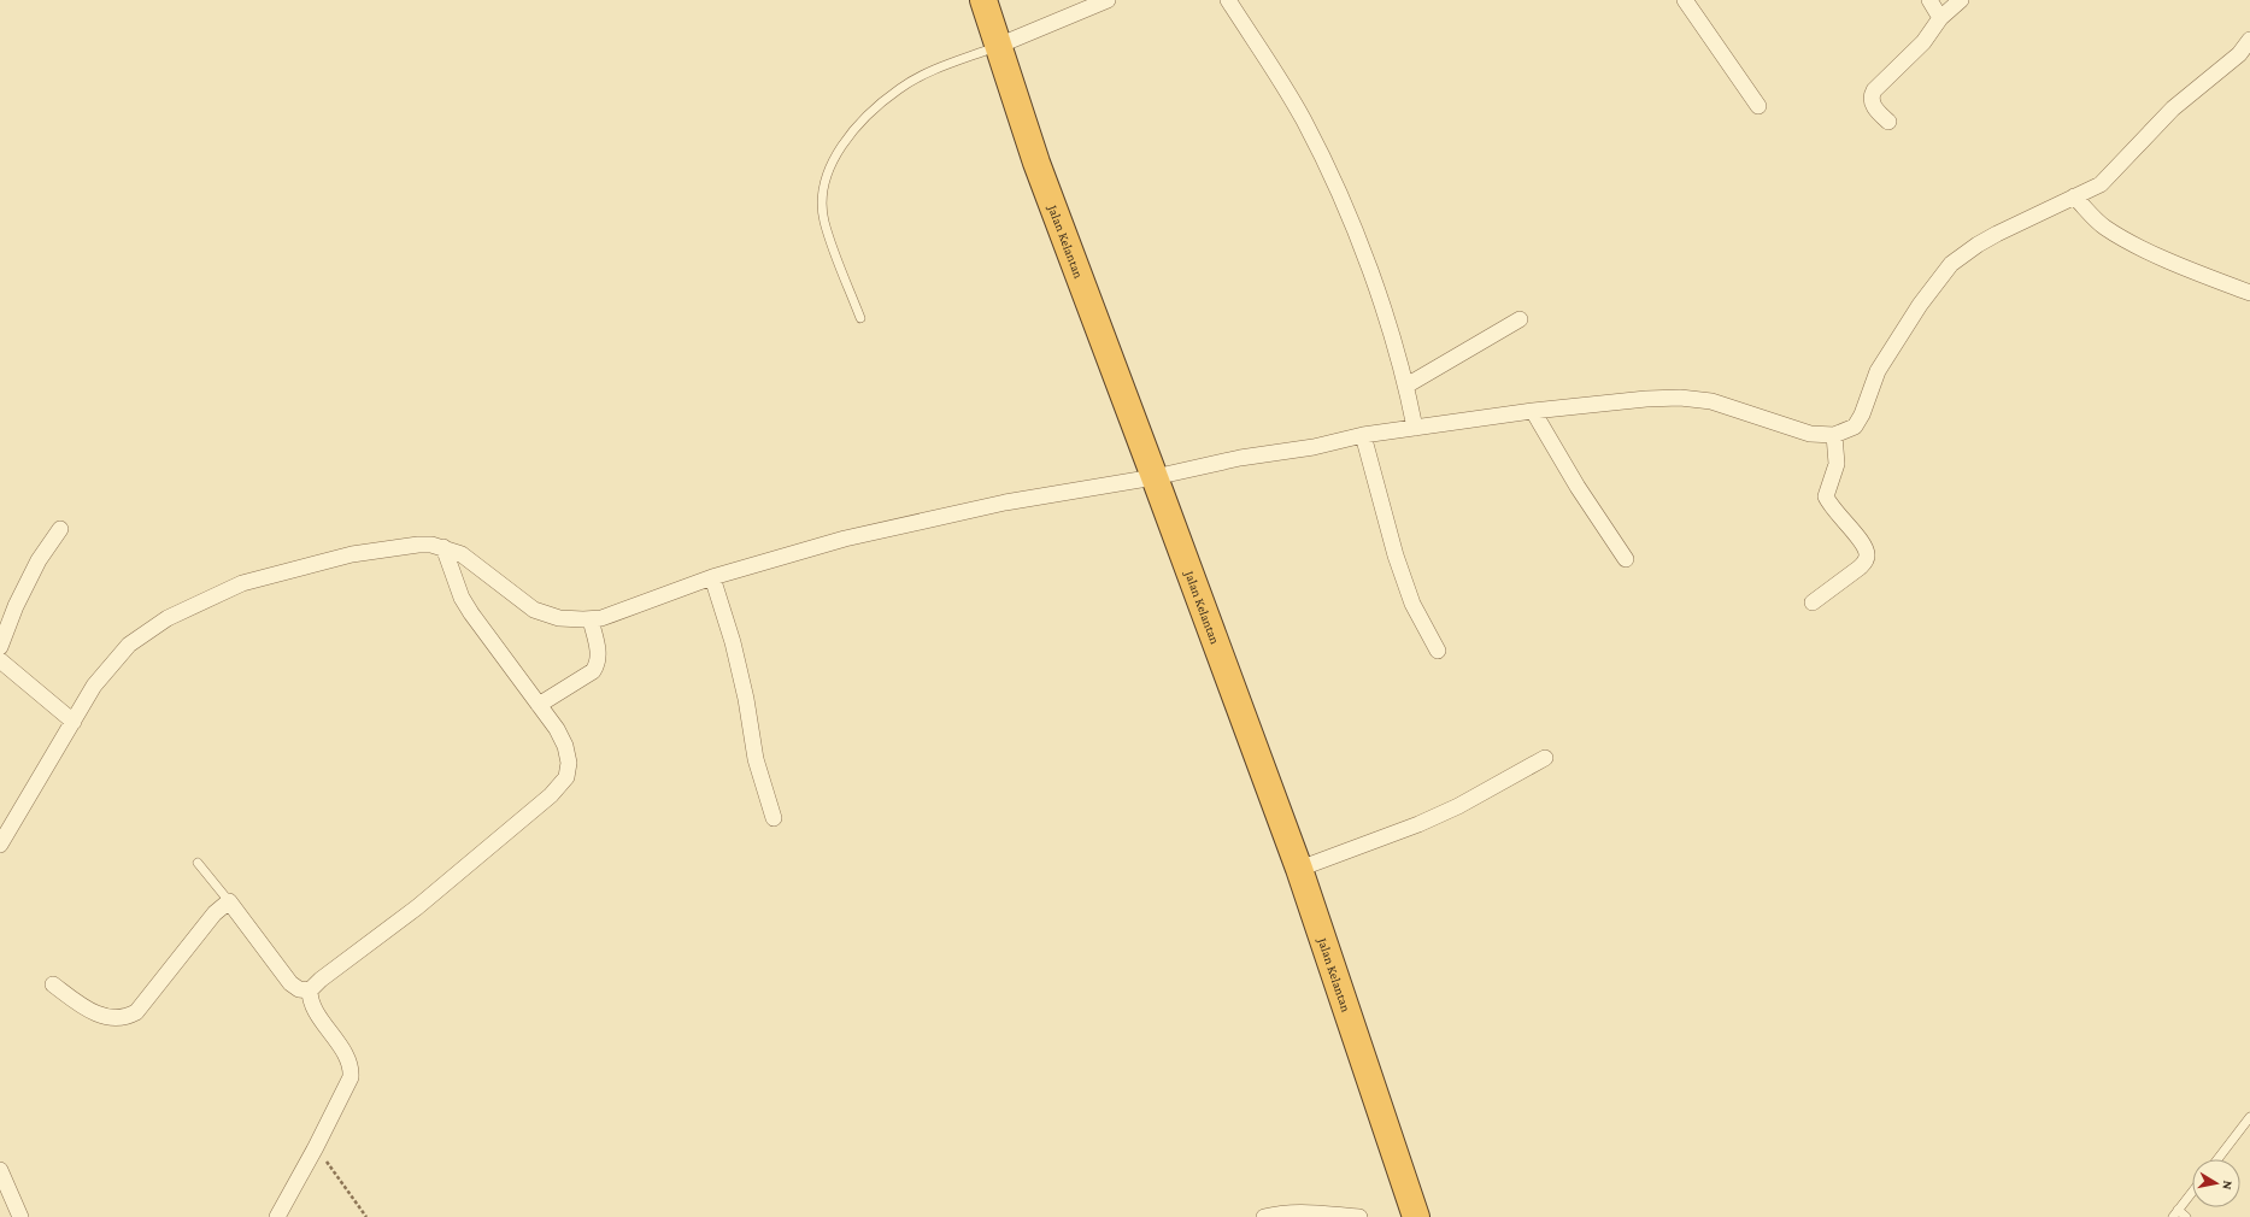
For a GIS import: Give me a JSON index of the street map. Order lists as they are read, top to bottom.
{
  "streets": {
    "highway": ["Jalan Kelantan"]
  },
  "north": "right"
}
